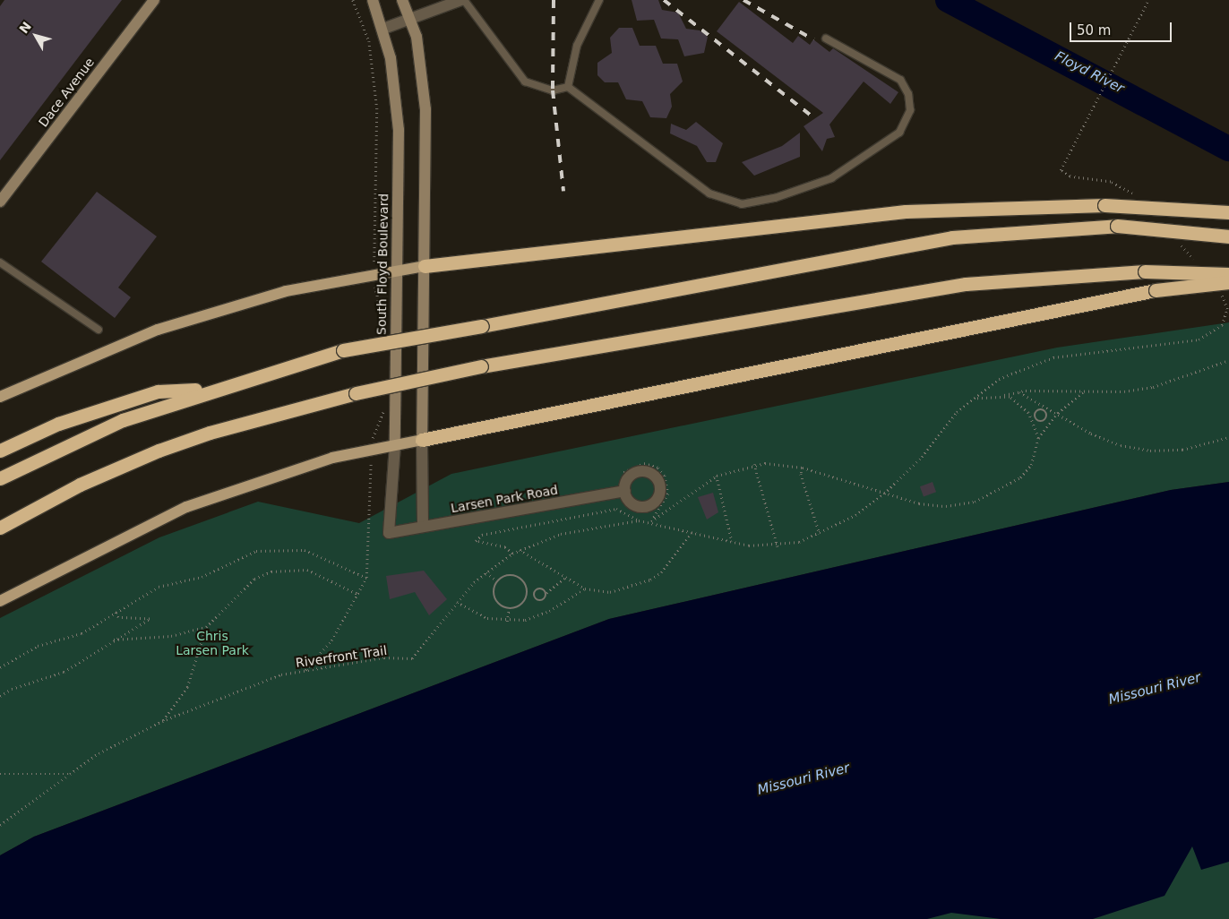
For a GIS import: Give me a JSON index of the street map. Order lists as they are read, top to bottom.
{
  "streets": {
    "main road": ["Dace Avenue", "South Floyd Boulevard"],
    "street": ["Larsen Park Road"],
    "path": ["Riverfront Trail"]
  },
  "crossings": [
    ["South Floyd Boulevard", "Larsen Park Road"]
  ],
  "water": ["Floyd River", "Missouri River"],
  "parks": ["Chris Larsen Park"],
  "scale_bar": "50 m",
  "north": "top left"
}
